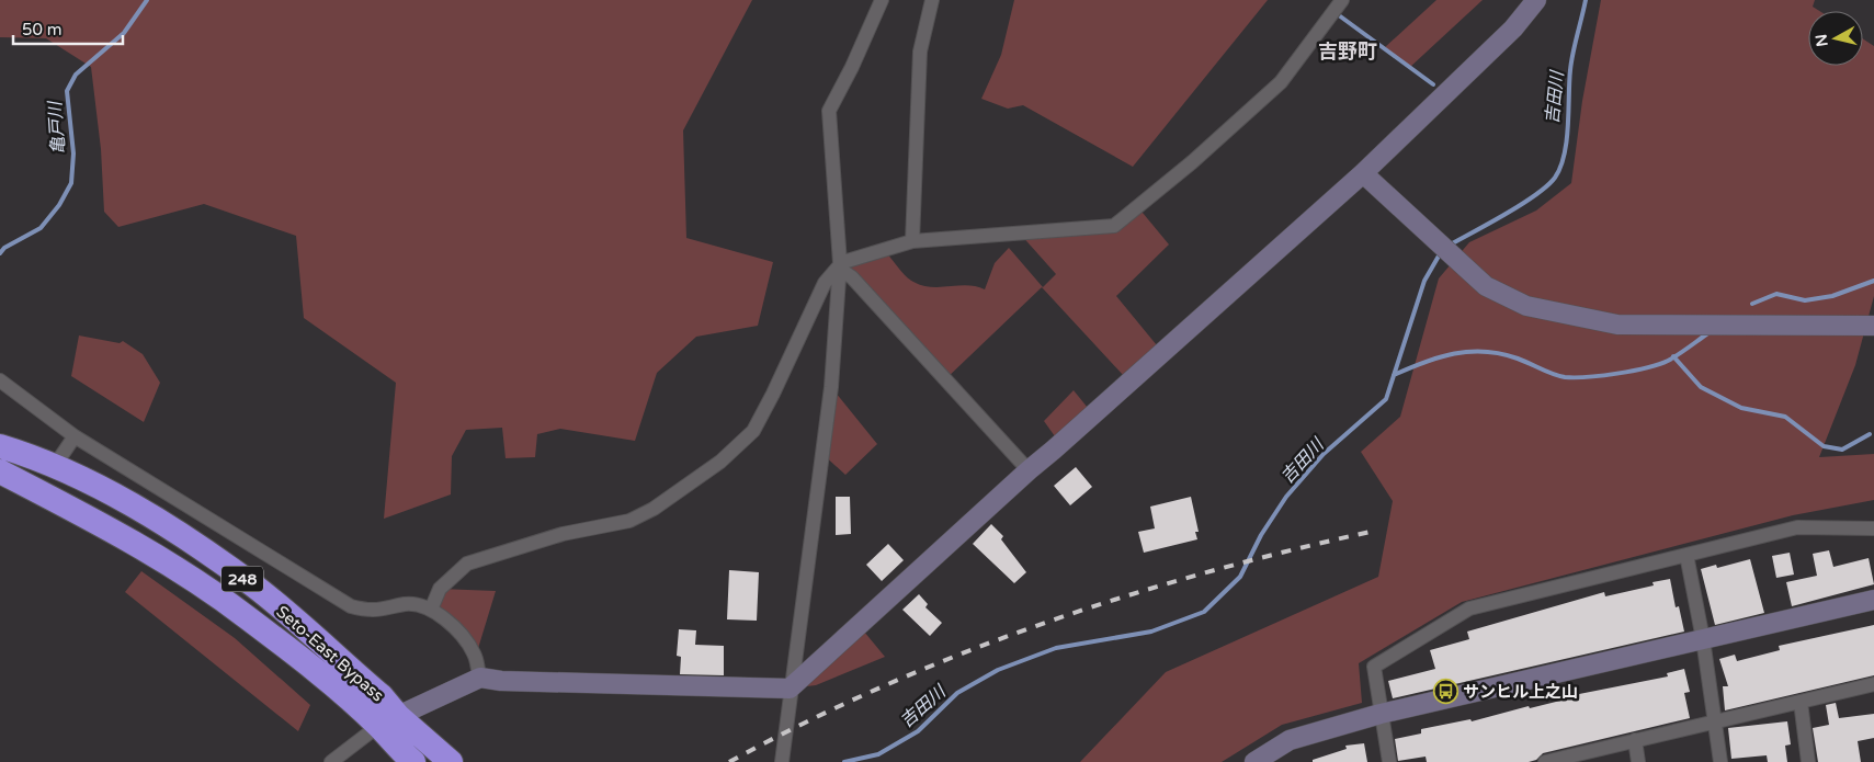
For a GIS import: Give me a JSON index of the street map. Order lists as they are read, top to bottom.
{
  "streets": {
    "highway": ["248", "Seto-East Bypass"]
  },
  "districts": ["吉野町"],
  "water": ["吉田川", "亀戸川"],
  "places": {
    "bus stop": ["サンヒル上之山"]
  },
  "scale_bar": "50 m",
  "north": "left"
}
